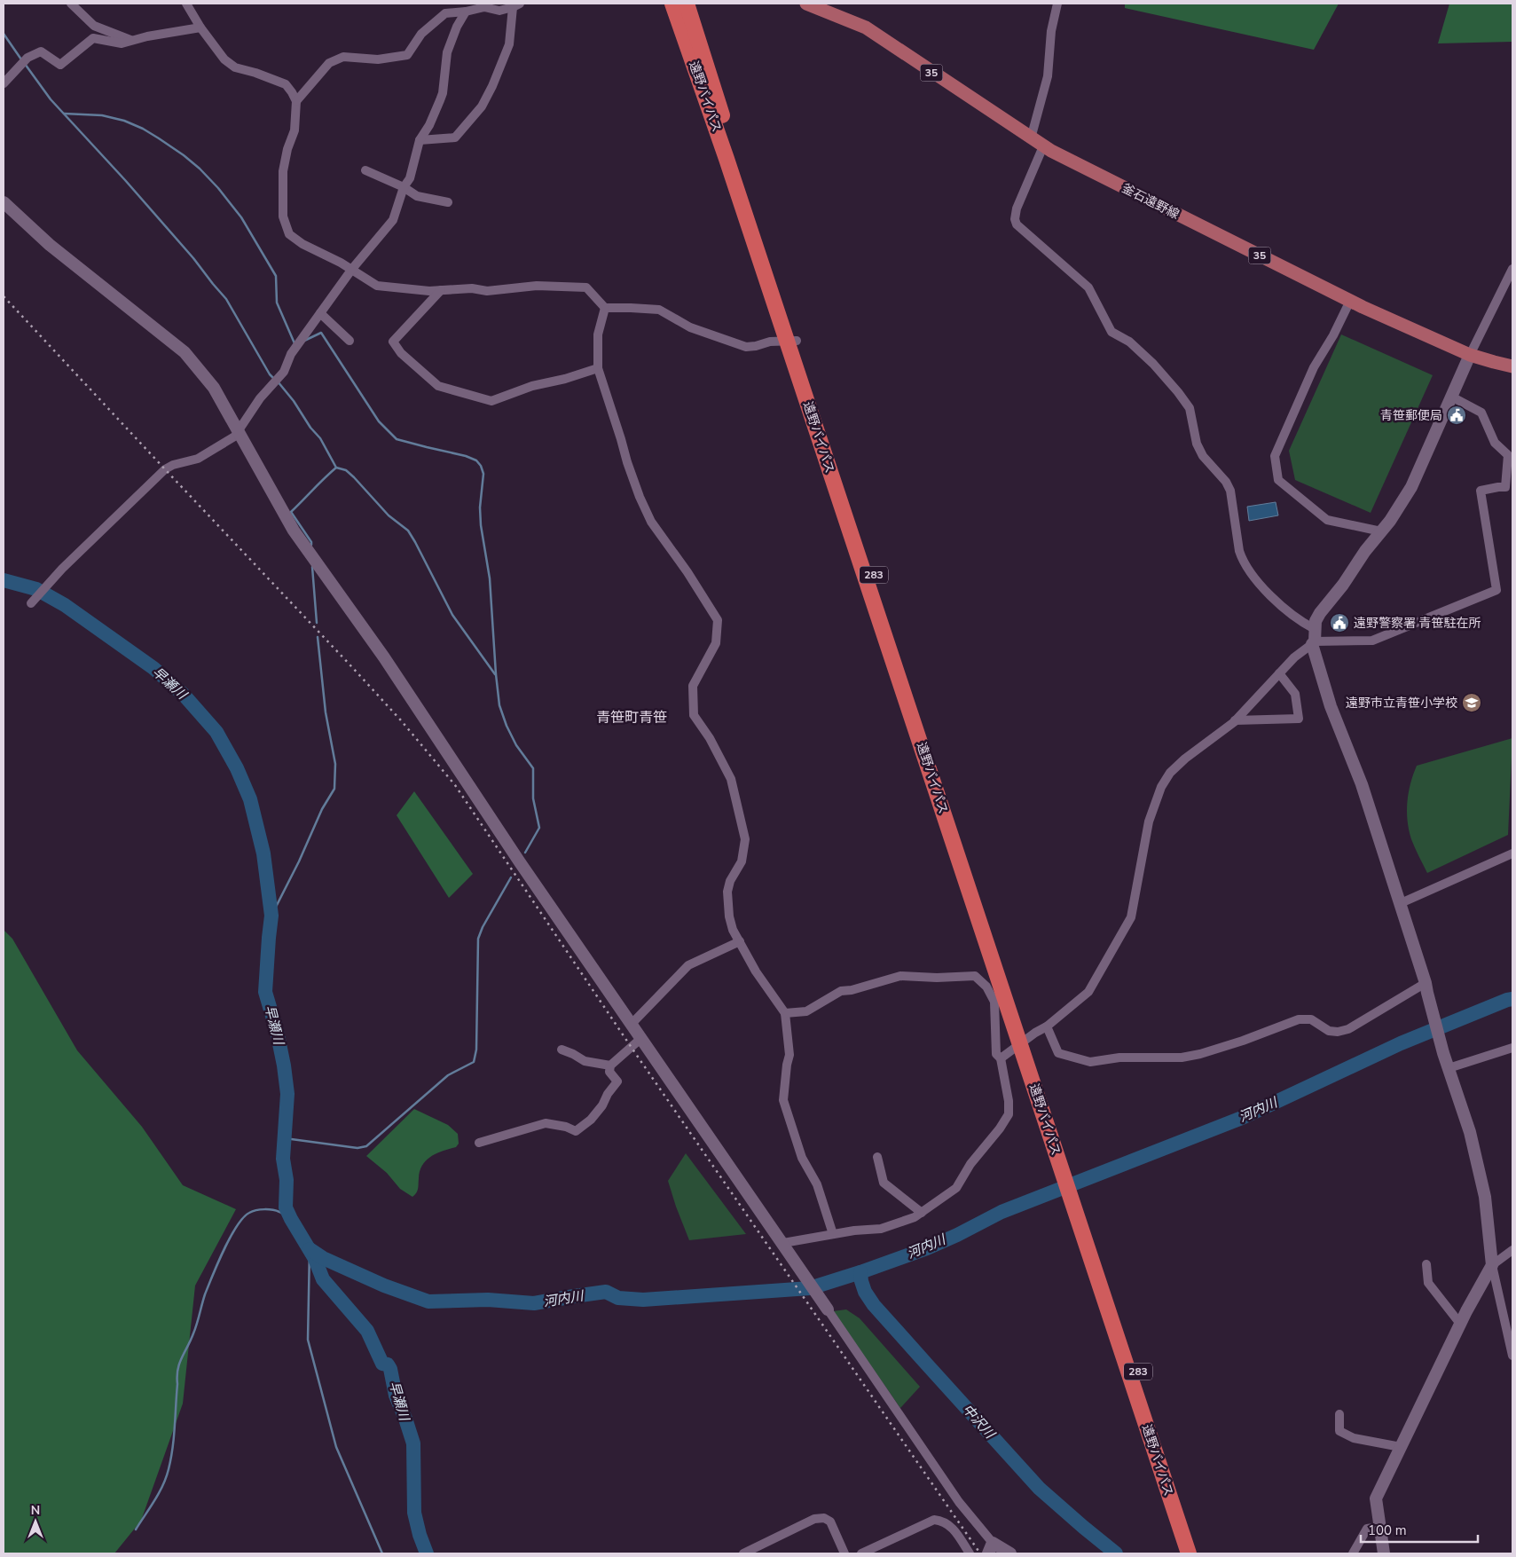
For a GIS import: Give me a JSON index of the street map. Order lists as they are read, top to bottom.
{
  "streets": {
    "highway": ["遠野バイパス", "283"],
    "main road": ["35", "釜石遠野線"]
  },
  "districts": ["青笹町青笹"],
  "water": ["早瀬川", "河内川", "中沢川"],
  "places": {
    "public building": ["青笹郵便局", "遠野警察署 青笹駐在所"],
    "school or university": ["遠野市立青笹小学校"]
  },
  "scale_bar": "100 m",
  "north": "top"
}
